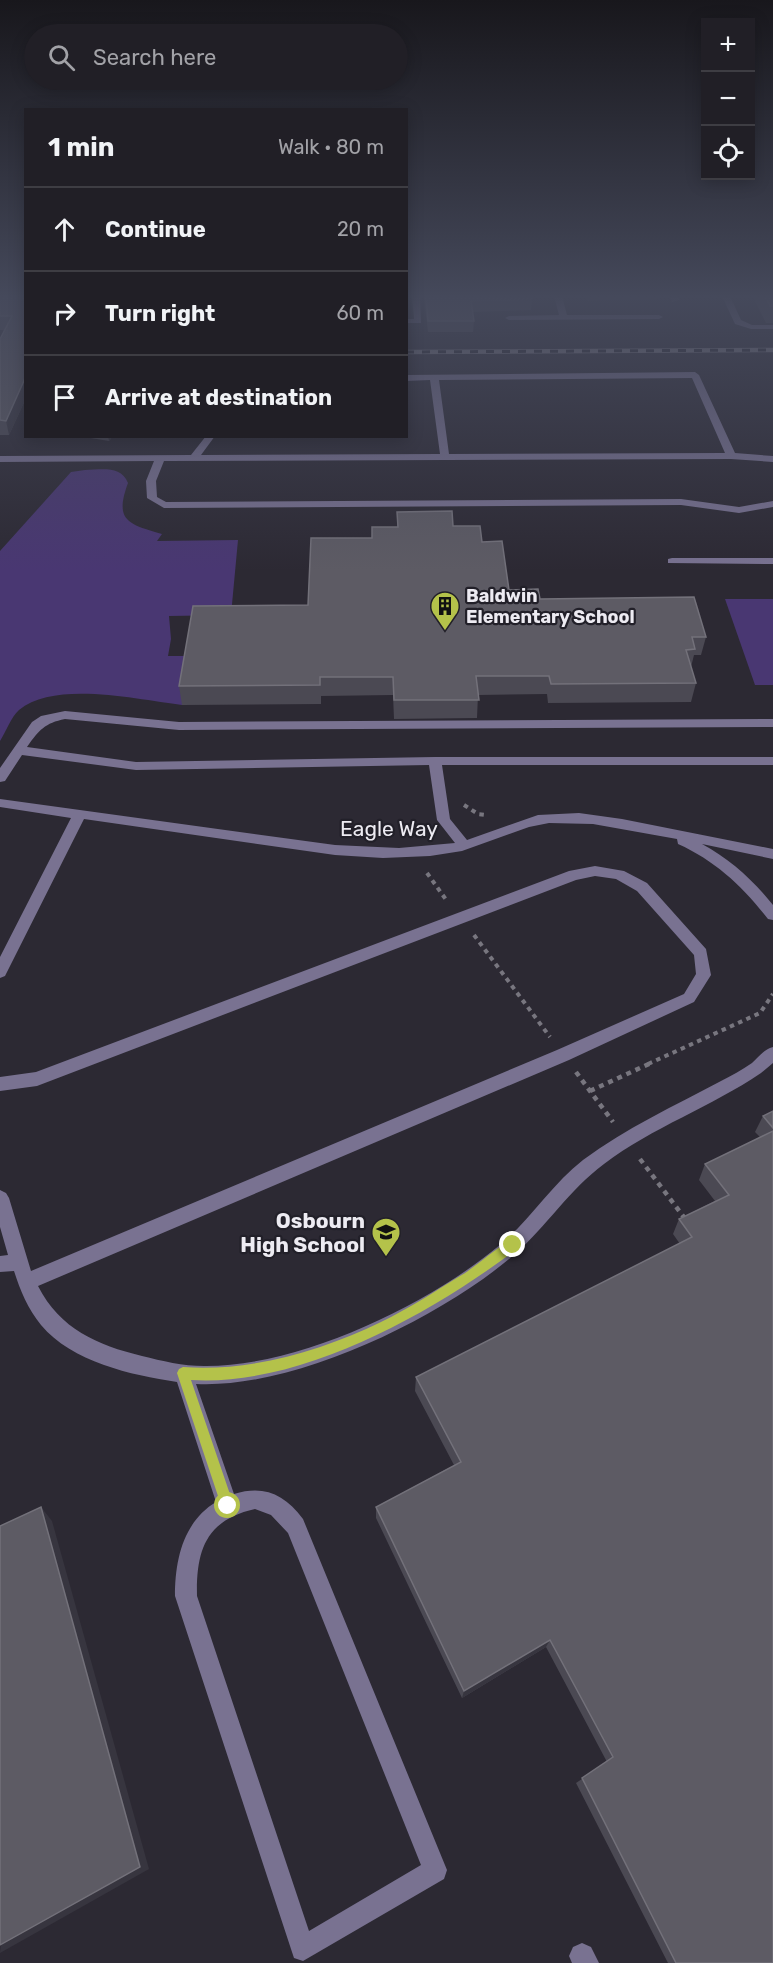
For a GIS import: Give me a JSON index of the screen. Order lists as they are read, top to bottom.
{
  "streets": {
    "street": ["Eagle Way"]
  },
  "places": {
    "building": ["Baldwin Elementary School"],
    "school or university": ["Osbourn High School"]
  },
  "page": {
    "map_buttons": ["+", "−"],
    "search": "Search here",
    "heading": ["1 min", "Walk · 80 m"],
    "list": [
      ["Continue", "20 m"],
      ["Turn right", "60 m"],
      "Arrive at destination"
    ]
  }
}
